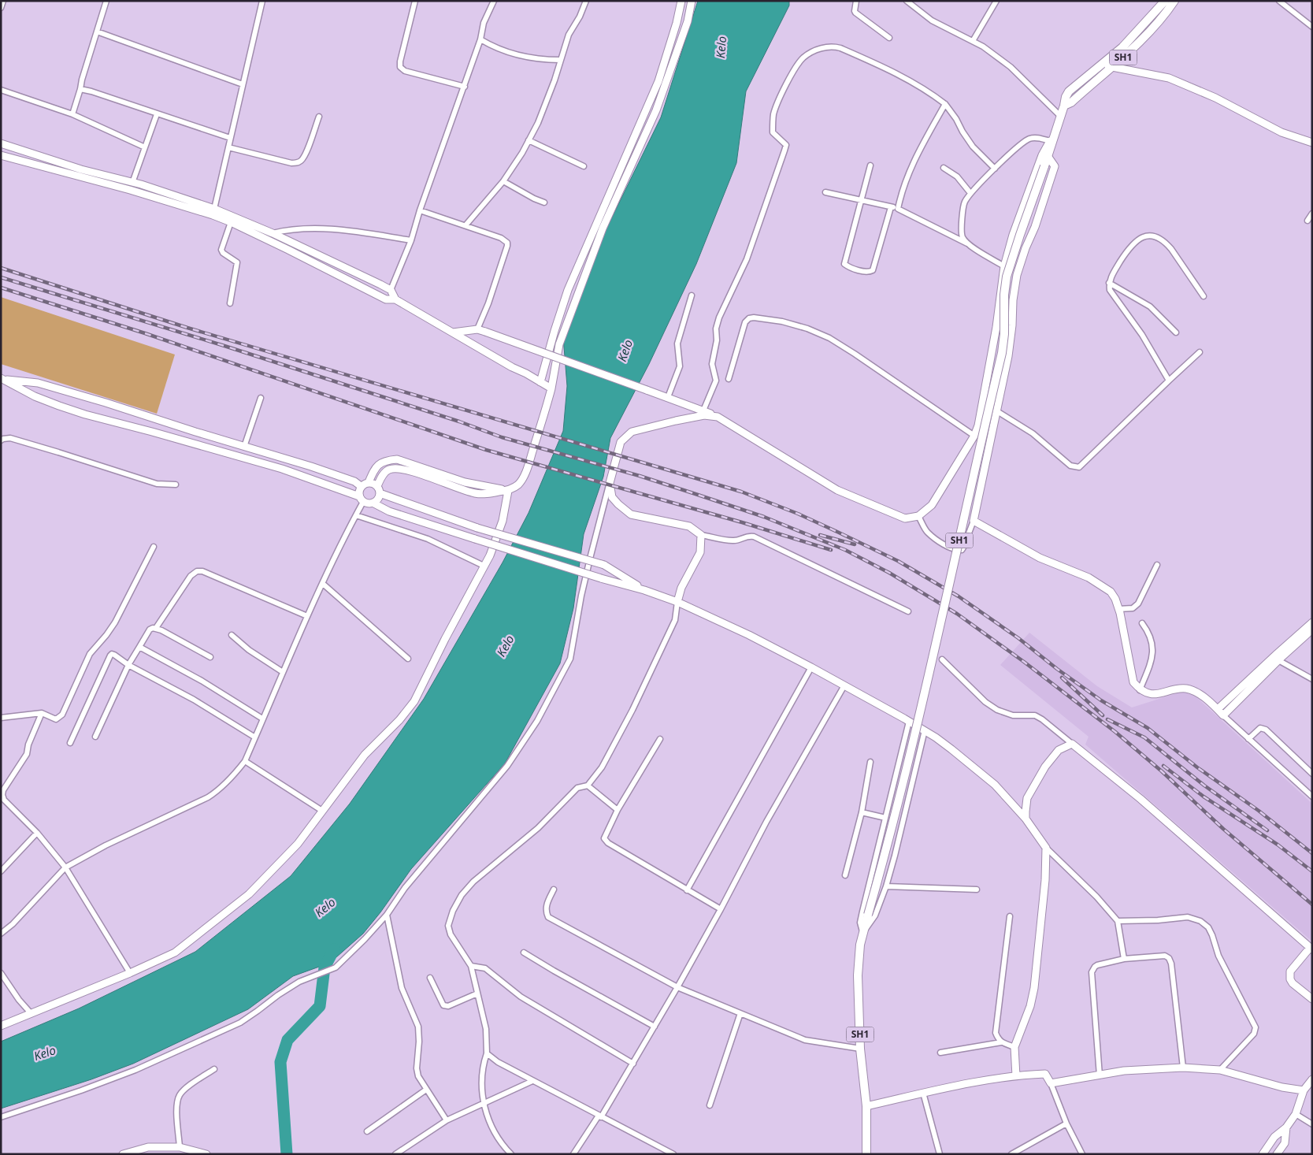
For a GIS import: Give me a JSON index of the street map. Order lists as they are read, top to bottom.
{
  "streets": {
    "main road": ["SH1"]
  },
  "water": ["Kelo"]
}
